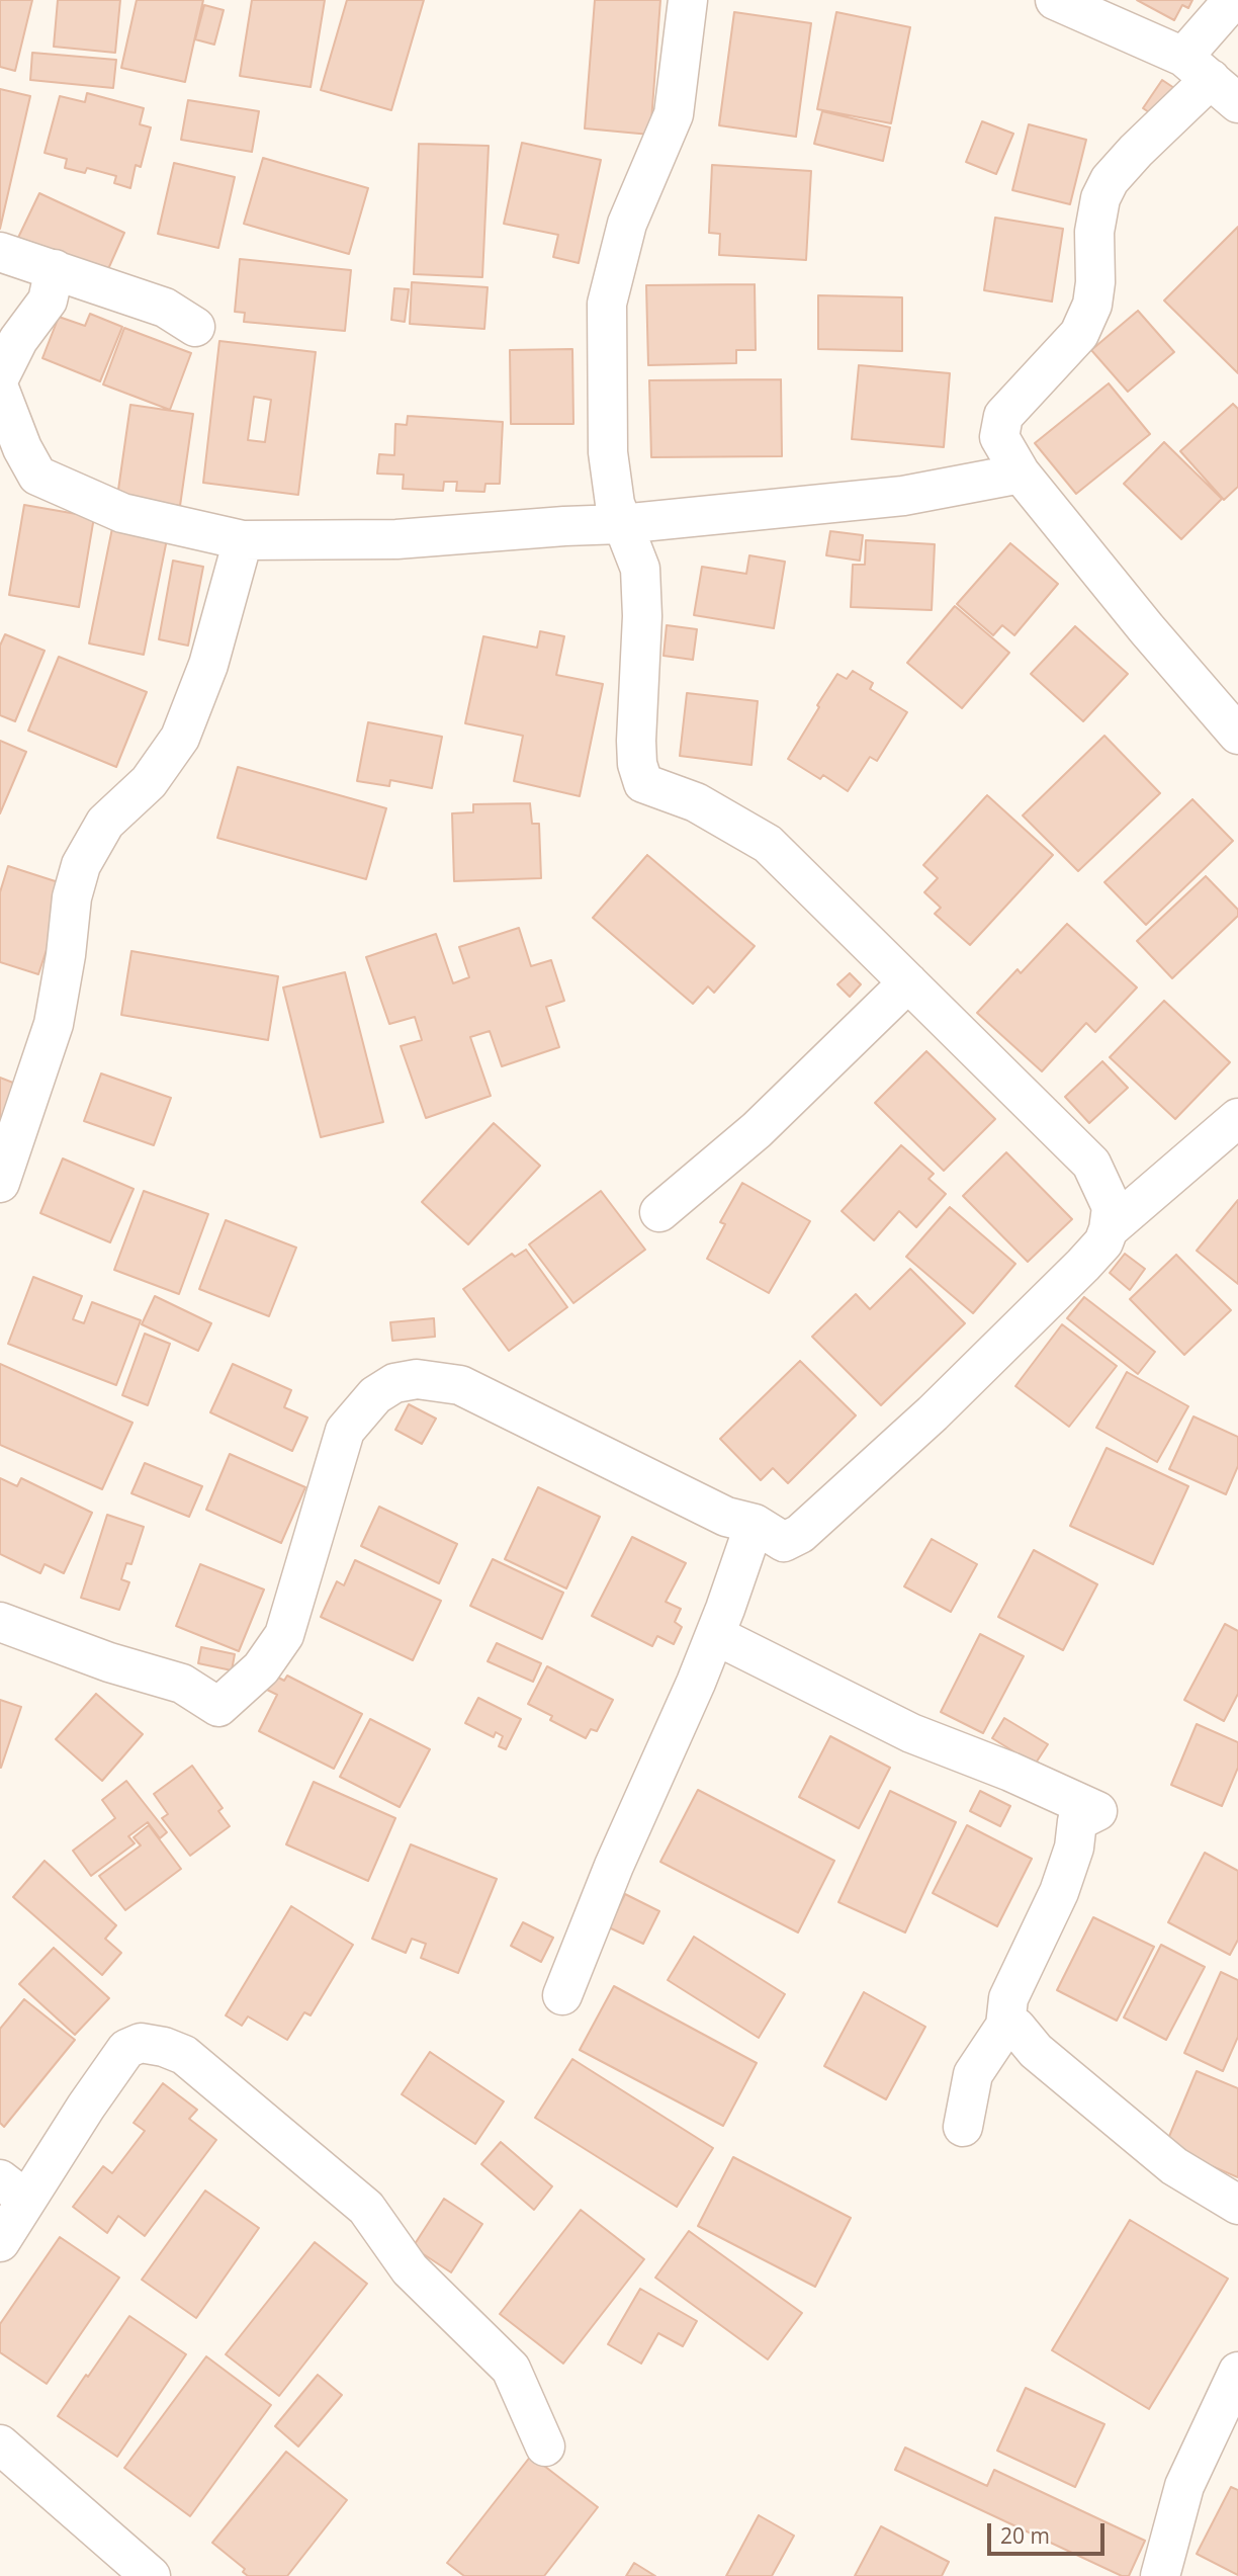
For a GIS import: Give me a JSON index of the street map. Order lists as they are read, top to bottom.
{
  "scale_bar": "20 m"
}
